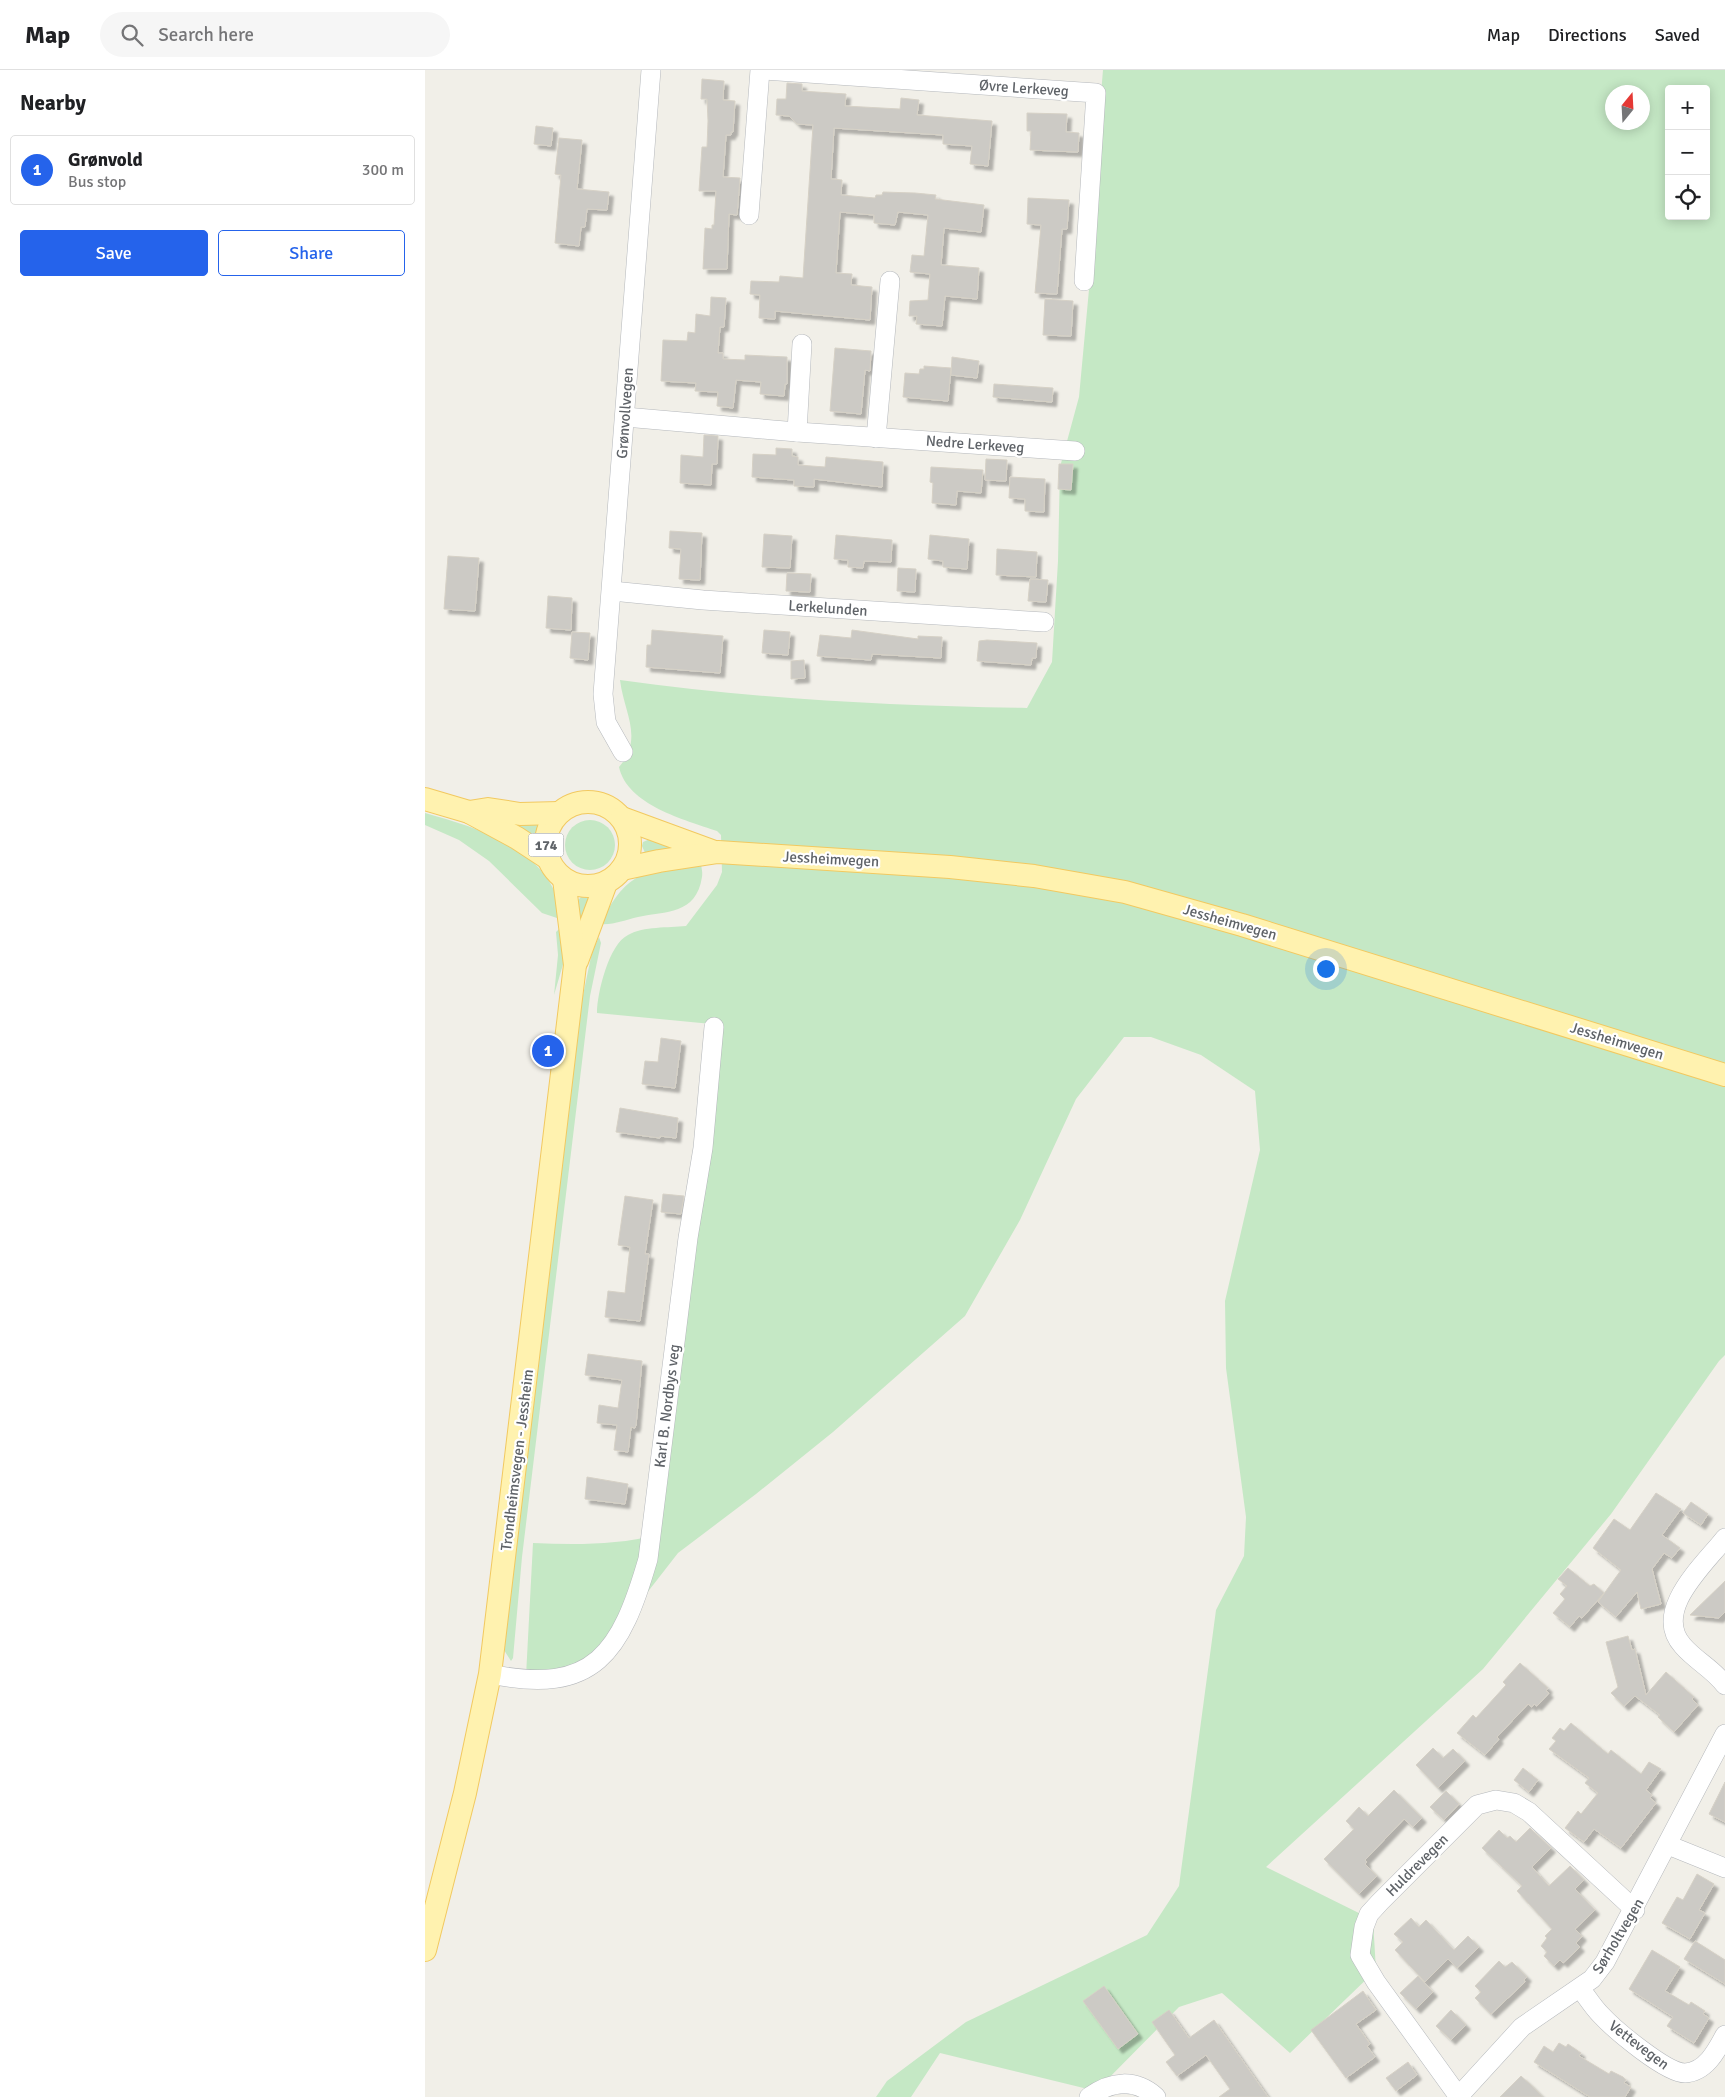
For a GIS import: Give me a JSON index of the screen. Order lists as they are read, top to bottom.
{
  "streets": {
    "main road": ["174", "Jessheimvegen", "Trondheimsvegen - Jessheim"],
    "street": [
      "Øvre Lerkeveg",
      "Grønvollvegen",
      "Nedre Lerkeveg",
      "Lerkelunden",
      "Karl B. Nordbys veg",
      "Huldrevegen",
      "Sørholtvegen",
      "Vettevegen"
    ]
  },
  "crossings": [
    ["Grønvollvegen", "Nedre Lerkeveg"],
    ["Grønvollvegen", "Lerkelunden"],
    ["174", "Jessheimvegen"],
    ["174", "Trondheimsvegen - Jessheim"],
    ["Jessheimvegen", "Trondheimsvegen - Jessheim"],
    ["Karl B. Nordbys veg", "Trondheimsvegen - Jessheim"],
    ["Huldrevegen", "Sørholtvegen"],
    ["Sørholtvegen", "Vettevegen"]
  ],
  "north": "top",
  "page": {
    "header": "Map",
    "search": "Search here",
    "nav": ["Map", "Directions", "Saved"],
    "heading": "Nearby",
    "map_buttons": ["+", "−"],
    "list": [
      {
        "mark": "1",
        "name": "Grønvold",
        "note": "Bus stop",
        "value": "300 m"
      }
    ],
    "buttons": ["Save", "Share"],
    "pins": "1"
  }
}
